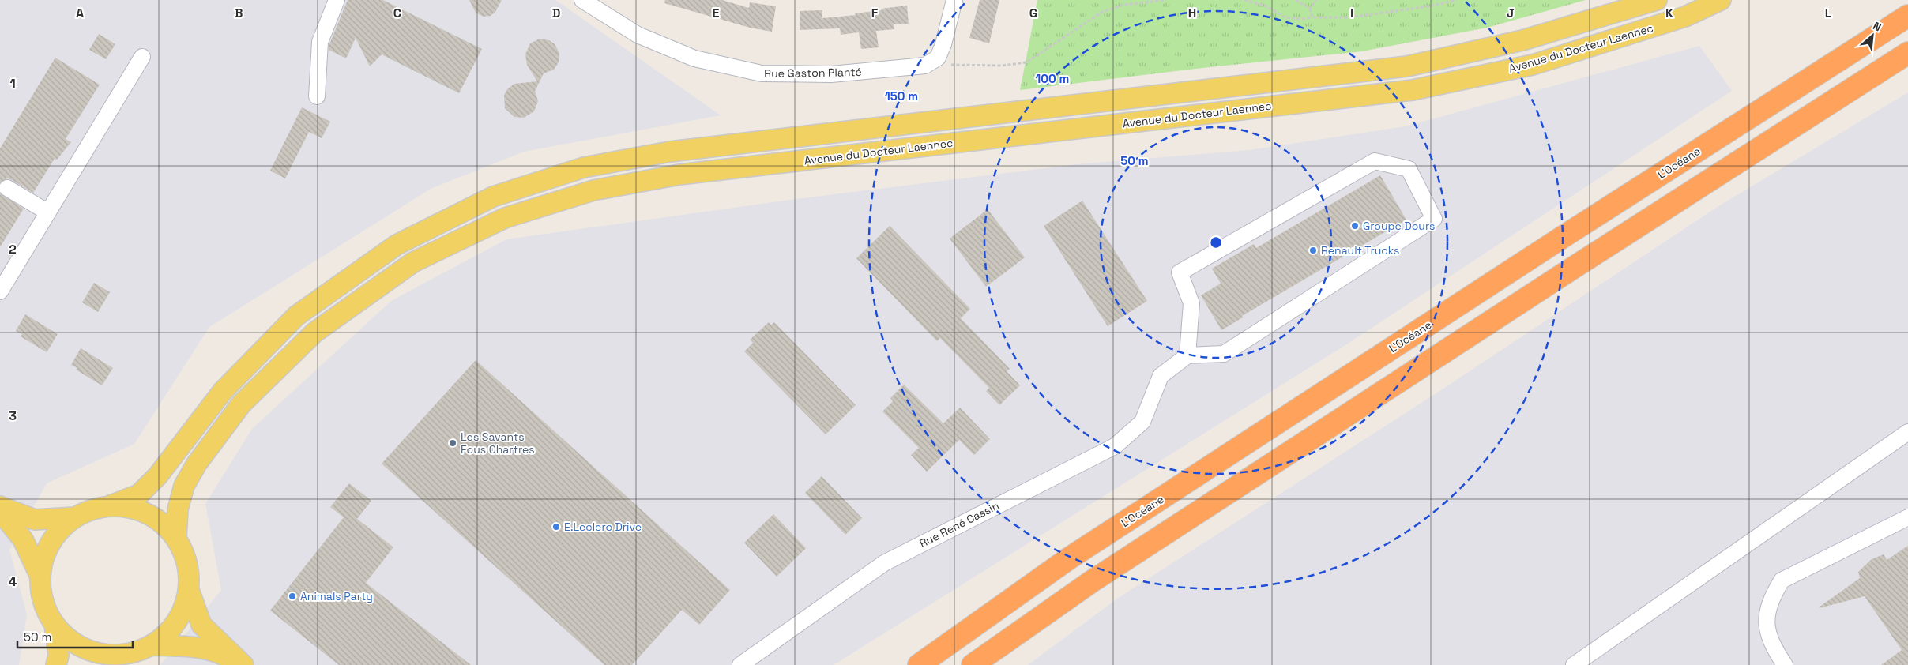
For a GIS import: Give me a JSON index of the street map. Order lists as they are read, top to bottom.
{
  "streets": {
    "highway": ["L’Océane"],
    "main road": ["Avenue du Docteur Laennec"],
    "street": ["Rue Gaston Planté", "Rue René Cassin"]
  },
  "places": [
    "Groupe Dours",
    "Renault Trucks",
    "Les Savants Fous Chartres",
    "E.Leclerc Drive",
    "Animals Party"
  ],
  "scale_bar": "50 m",
  "north": "top right",
  "grid": {
    "columns": [
      "A",
      "B",
      "C",
      "D",
      "E",
      "F",
      "G",
      "H",
      "I",
      "J",
      "K",
      "L"
    ],
    "rows": [
      "1",
      "2",
      "3",
      "4"
    ]
  },
  "rings": ["100 m", "150 m", "50 m"]
}
